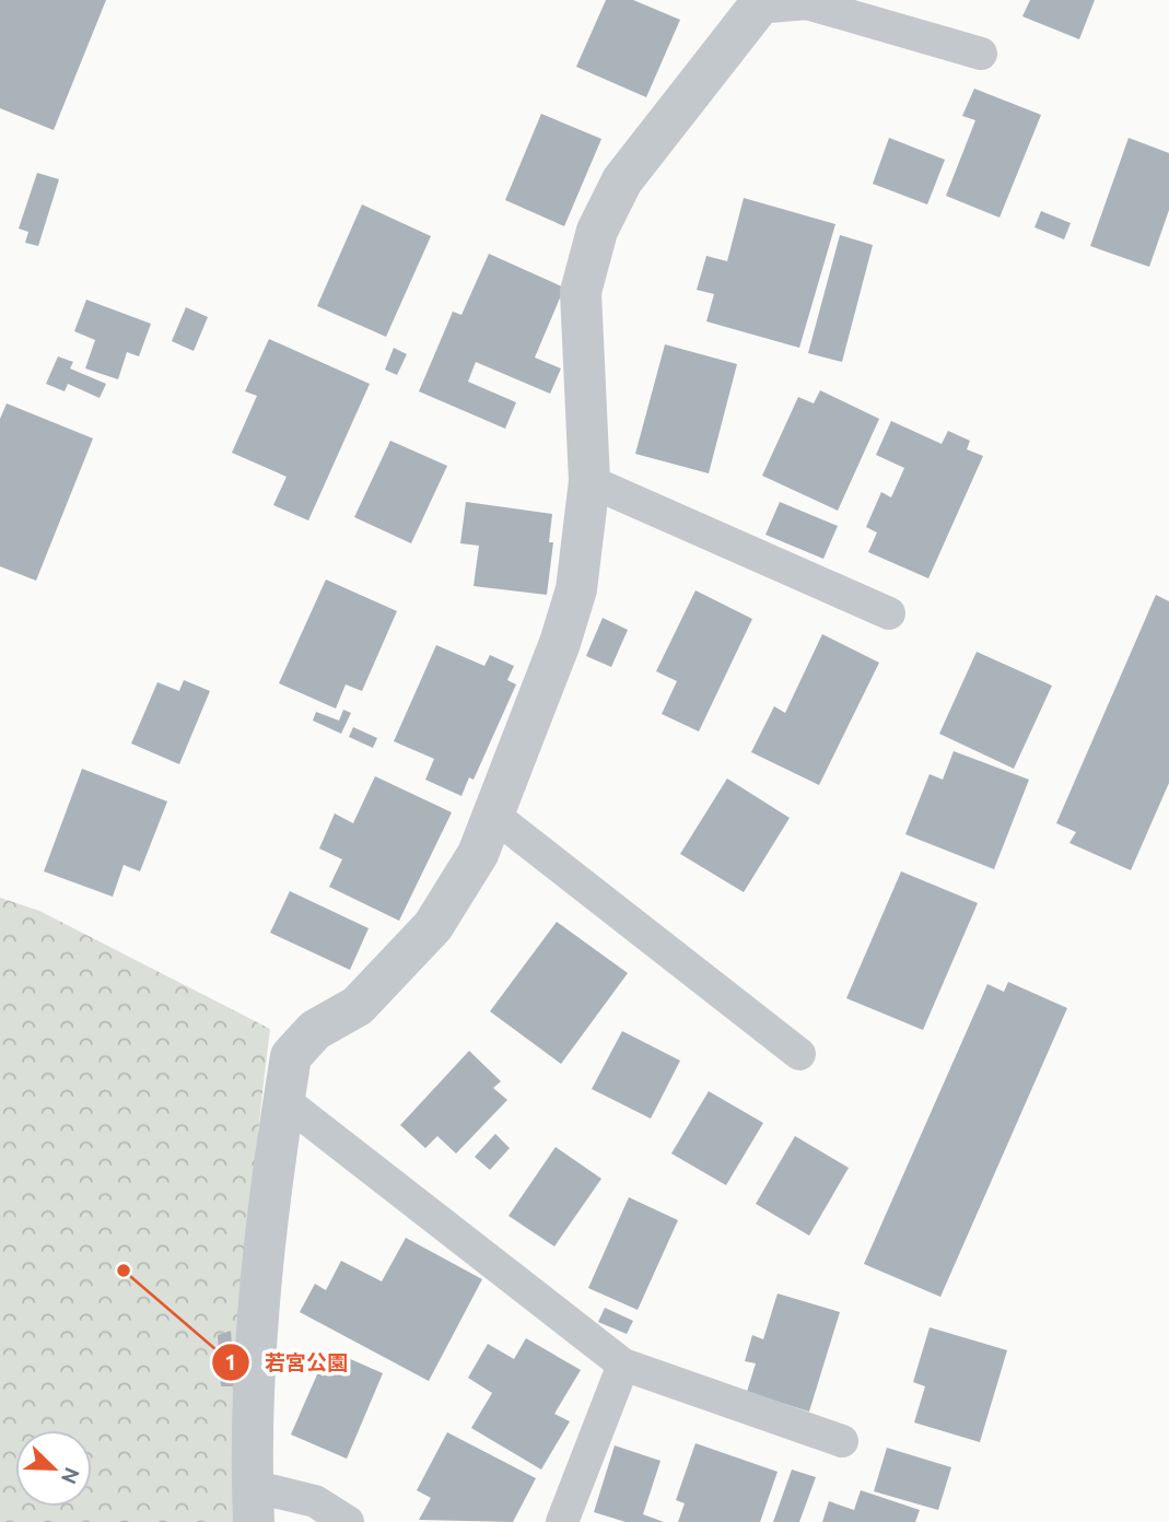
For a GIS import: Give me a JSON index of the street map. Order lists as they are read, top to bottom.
{
  "places": ["若宮公園"],
  "north": "bottom right"
}
